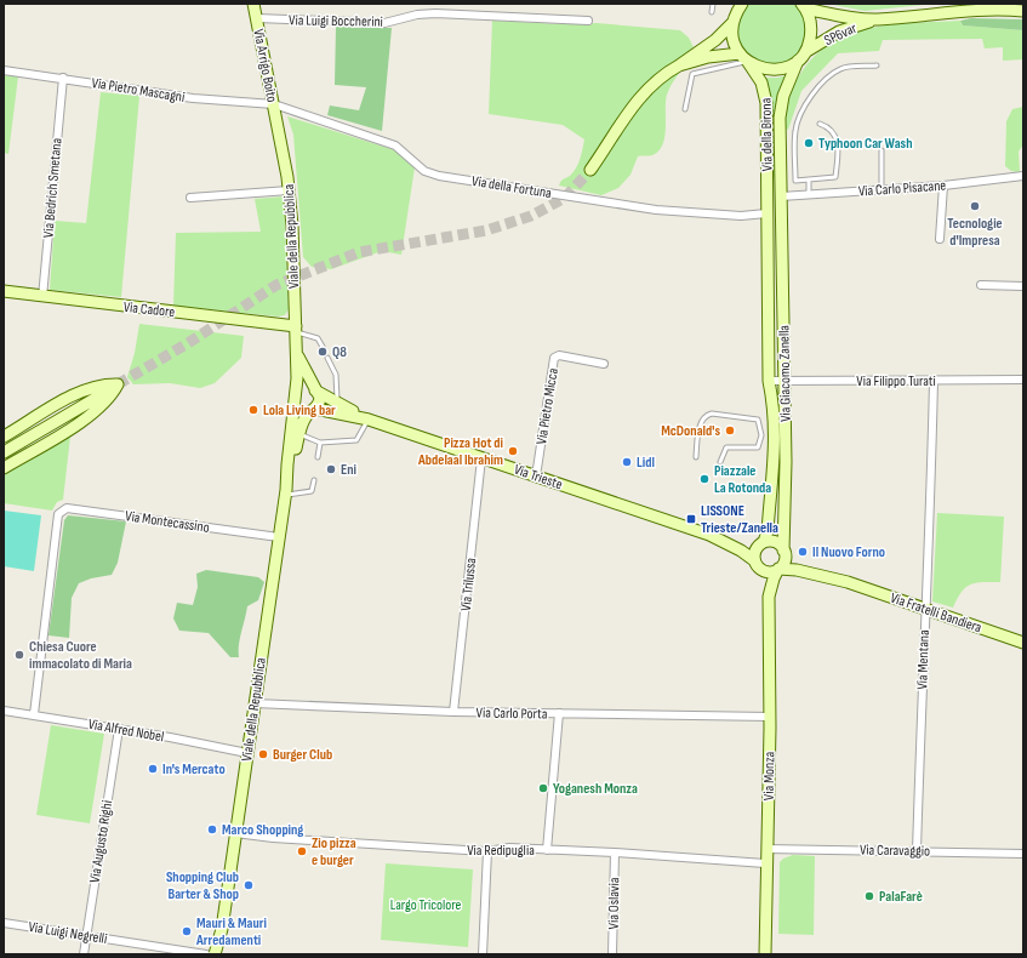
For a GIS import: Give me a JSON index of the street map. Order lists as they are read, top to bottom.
{
  "streets": {
    "street": [
      "Via Luigi Boccherini",
      "SP6var",
      "Via Arrigo Boito",
      "Via Pietro Mascagni",
      "Via della Birona",
      "Via della Fortuna",
      "Via Bedrich Smetana",
      "Via Carlo Pisacane",
      "Viale della Repubblica",
      "Via Cadore",
      "Via Giacomo Zanella",
      "Via Filippo Turati",
      "Via Pietro Micca",
      "Via Trieste",
      "Via Montecassino",
      "Via Trilussa",
      "Via Fratelli Bandiera",
      "Via Mentana",
      "Via Carlo Porta",
      "Via Alfred Nobel",
      "Via Monza",
      "Via Augusto Righi",
      "Via Redipuglia",
      "Via Caravaggio",
      "Via Oslavia",
      "Via Luigi Negrelli"
    ]
  },
  "crossings": [
    ["Via Luigi Boccherini", "Via Arrigo Boito"],
    ["SP6var", "Via della Birona"],
    ["Via Arrigo Boito", "Via Pietro Mascagni"],
    ["Via Arrigo Boito", "Via della Fortuna"],
    ["Via Arrigo Boito", "Viale della Repubblica"],
    ["Via Pietro Mascagni", "Via della Fortuna"],
    ["Via Pietro Mascagni", "Via Bedrich Smetana"],
    ["Via della Birona", "Via della Fortuna"],
    ["Via della Birona", "Via Carlo Pisacane"],
    ["Via della Birona", "Via Giacomo Zanella"],
    ["Via della Fortuna", "Via Giacomo Zanella"],
    ["Via Bedrich Smetana", "Via Cadore"],
    ["Via Carlo Pisacane", "Via Giacomo Zanella"],
    ["Viale della Repubblica", "Via Cadore"],
    ["Viale della Repubblica", "Via Trieste"],
    ["Viale della Repubblica", "Via Montecassino"],
    ["Viale della Repubblica", "Via Carlo Porta"],
    ["Viale della Repubblica", "Via Alfred Nobel"],
    ["Viale della Repubblica", "Via Redipuglia"],
    ["Via Giacomo Zanella", "Via Filippo Turati"],
    ["Via Giacomo Zanella", "Via Trieste"],
    ["Via Giacomo Zanella", "Via Fratelli Bandiera"],
    ["Via Giacomo Zanella", "Via Monza"],
    ["Via Filippo Turati", "Via Mentana"],
    ["Via Pietro Micca", "Via Trieste"],
    ["Via Trieste", "Via Trilussa"],
    ["Via Trieste", "Via Fratelli Bandiera"],
    ["Via Trieste", "Via Monza"],
    ["Via Montecassino", "Via Alfred Nobel"],
    ["Via Trilussa", "Via Carlo Porta"],
    ["Via Fratelli Bandiera", "Via Mentana"],
    ["Via Fratelli Bandiera", "Via Monza"],
    ["Via Mentana", "Via Caravaggio"],
    ["Via Carlo Porta", "Via Monza"],
    ["Via Alfred Nobel", "Via Augusto Righi"],
    ["Via Monza", "Via Redipuglia"],
    ["Via Monza", "Via Caravaggio"],
    ["Via Augusto Righi", "Via Luigi Negrelli"],
    ["Via Redipuglia", "Via Oslavia"]
  ],
  "parks": ["Largo Tricolore"],
  "places": {
    "other": [
      "Typhoon Car Wash",
      "Tecnologie d'Impresa",
      "Q8",
      "Lola Living bar",
      "McDonald's",
      "Pizza Hot di Abdelaal Ibrahim",
      "Lidl",
      "Eni",
      "Piazzale La Rotonda",
      "Il Nuovo Forno",
      "Chiesa Cuore immacolato di Maria",
      "Burger Club",
      "In's Mercato",
      "Yoganesh Monza",
      "Marco Shopping",
      "Zio pizza e burger",
      "Shopping Club Barter & Shop",
      "PalaFarè",
      "Mauri & Mauri Arredamenti"
    ],
    "transit": ["LISSONE Trieste/Zanella"]
  }
}
